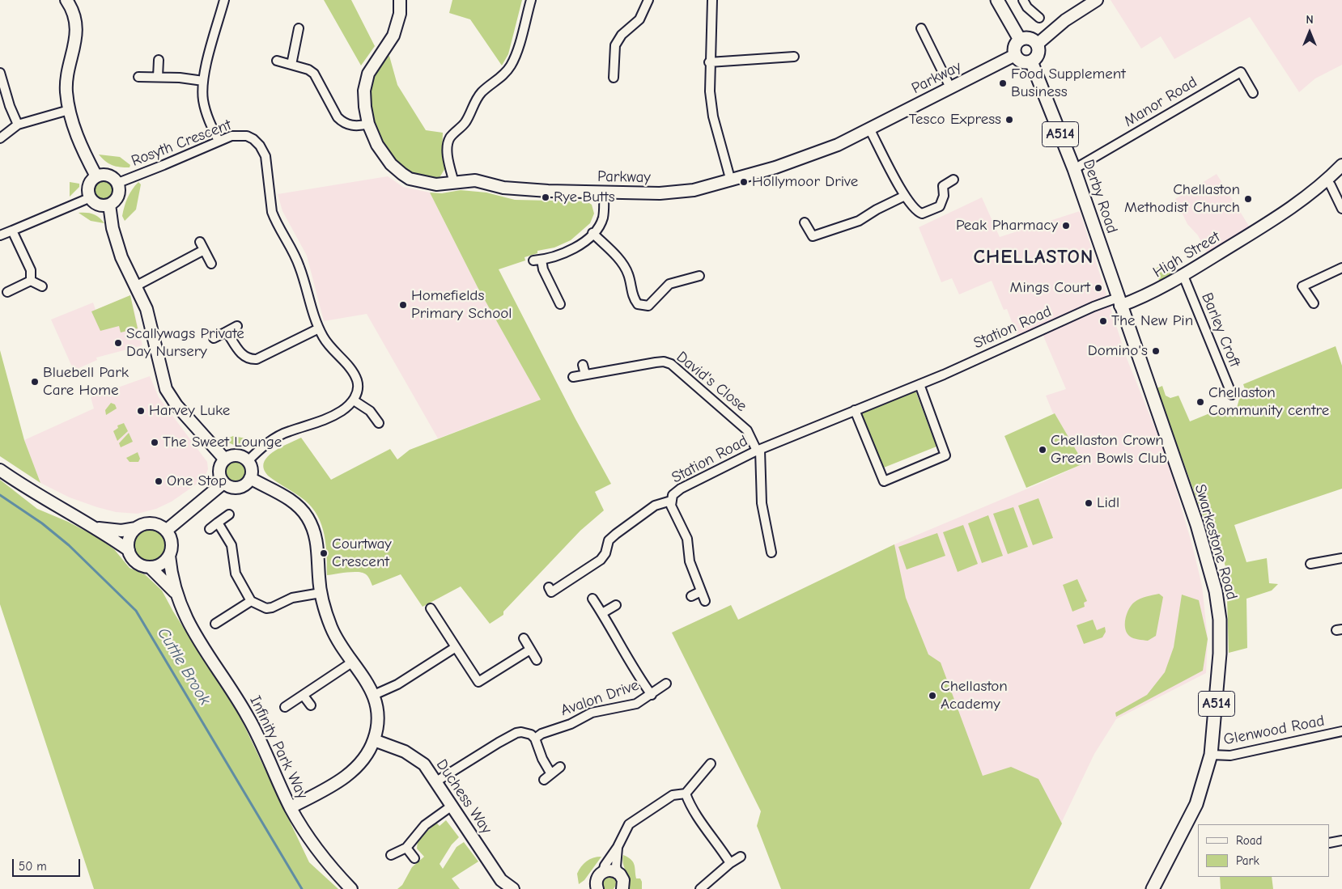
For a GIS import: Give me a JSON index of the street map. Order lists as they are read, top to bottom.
{
  "streets": {
    "main road": ["A514", "Derby Road", "Swarkestone Road"],
    "street": [
      "Parkway",
      "Manor Road",
      "Rosyth Crescent",
      "High Street",
      "Station Road",
      "Barley Croft",
      "David's Close",
      "Avalon Drive",
      "Glenwood Road",
      "Infinity Park Way",
      "Duchess Way"
    ]
  },
  "crossings": [
    ["Parkway", "Derby Road"],
    ["Manor Road", "Derby Road"],
    ["Derby Road", "High Street"],
    ["Derby Road", "Station Road"],
    ["Derby Road", "Swarkestone Road"],
    ["High Street", "Station Road"],
    ["High Street", "Barley Croft"],
    ["High Street", "Swarkestone Road"],
    ["Station Road", "David's Close"],
    ["Station Road", "Swarkestone Road"],
    ["Swarkestone Road", "Glenwood Road"]
  ],
  "districts": ["CHELLASTON"],
  "water": ["Cuttle Brook"],
  "places": [
    "Food Supplement Business",
    "Tesco Express",
    "Hollymoor Drive",
    "Rye Butts",
    "Chellaston Methodist Church",
    "Peak Pharmacy",
    "Mings Court",
    "Homefields Primary School",
    "The New Pin",
    "Scallywags Private Day Nursery",
    "Domino's",
    "Bluebell Park Care Home",
    "Chellaston Community centre",
    "Harvey Luke",
    "The Sweet Lounge",
    "Chellaston Crown Green Bowls Club",
    "One Stop",
    "Lidl",
    "Courtway Crescent",
    "Chellaston Academy"
  ],
  "legend": ["Road", "Park"],
  "scale_bar": "50 m",
  "north": "top"
}
